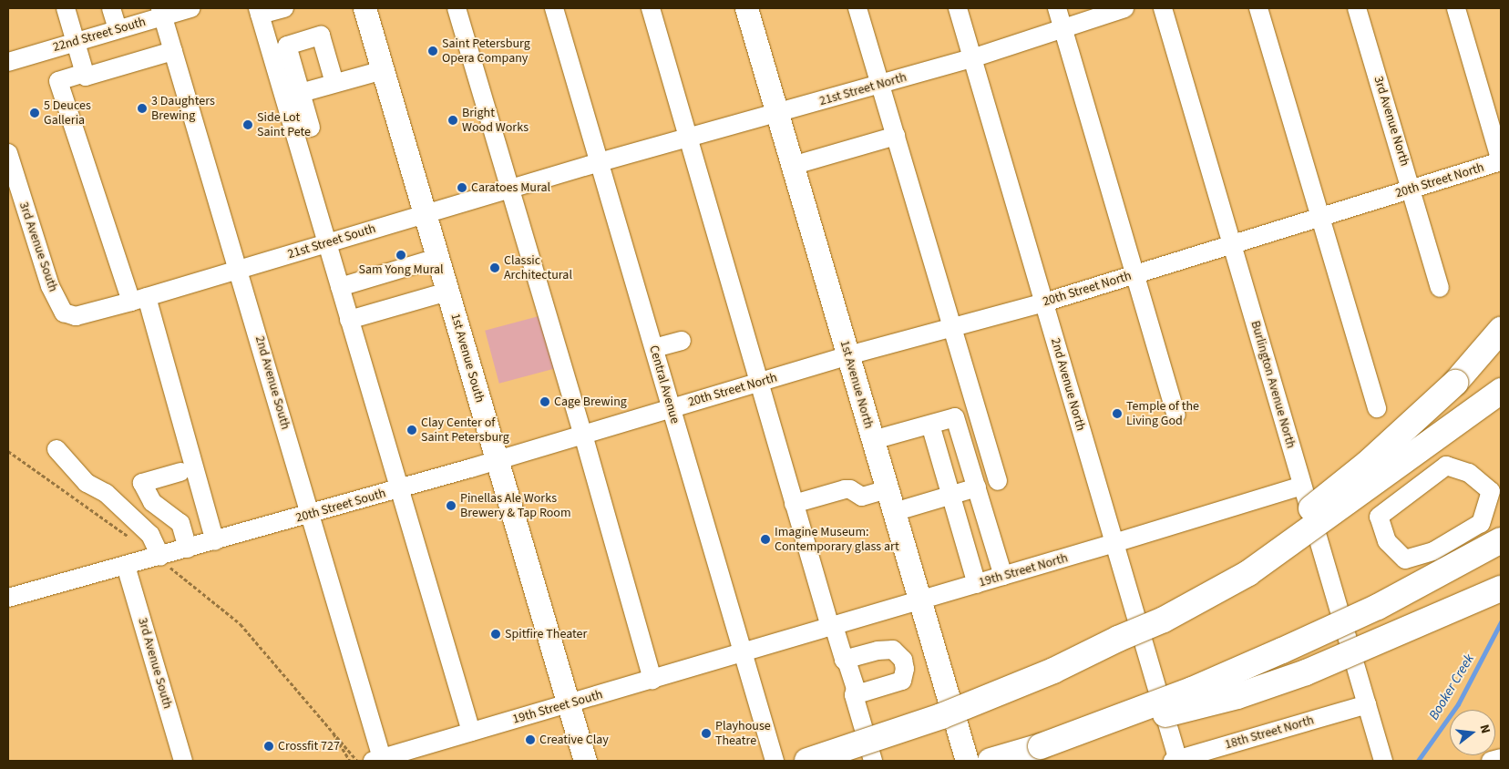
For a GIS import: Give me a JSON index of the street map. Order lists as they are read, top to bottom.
{
  "streets": {
    "main road": ["1st Avenue South", "1st Avenue North"],
    "street": [
      "22nd Street South",
      "21st Street North",
      "3rd Avenue North",
      "20th Street North",
      "21st Street South",
      "3rd Avenue South",
      "2nd Avenue South",
      "Central Avenue",
      "2nd Avenue North",
      "Burlington Avenue North",
      "20th Street South",
      "19th Street North",
      "19th Street South",
      "18th Street North"
    ]
  },
  "crossings": [
    ["22nd Street South", "2nd Avenue South"],
    ["21st Street North", "21st Street South"],
    ["21st Street North", "Central Avenue"],
    ["21st Street North", "1st Avenue North"],
    ["21st Street North", "2nd Avenue North"],
    ["3rd Avenue North", "20th Street North"],
    ["20th Street North", "Central Avenue"],
    ["20th Street North", "1st Avenue North"],
    ["20th Street North", "2nd Avenue North"],
    ["20th Street North", "Burlington Avenue North"],
    ["20th Street North", "20th Street South"],
    ["21st Street South", "3rd Avenue South"],
    ["21st Street South", "1st Avenue South"],
    ["21st Street South", "2nd Avenue South"],
    ["21st Street South", "Central Avenue"],
    ["3rd Avenue South", "20th Street South"],
    ["1st Avenue South", "20th Street South"],
    ["1st Avenue South", "19th Street South"],
    ["2nd Avenue South", "20th Street South"],
    ["2nd Avenue South", "19th Street South"],
    ["Central Avenue", "20th Street South"],
    ["Central Avenue", "19th Street North"],
    ["Central Avenue", "19th Street South"],
    ["1st Avenue North", "19th Street North"],
    ["2nd Avenue North", "19th Street North"],
    ["2nd Avenue North", "18th Street North"],
    ["Burlington Avenue North", "19th Street North"],
    ["Burlington Avenue North", "18th Street North"],
    ["19th Street North", "19th Street South"]
  ],
  "water": ["Booker Creek"],
  "places": [
    "Saint Petersburg Opera Company",
    "3 Daughters Brewing",
    "5 Deuces Galleria",
    "Bright Wood Works",
    "Side Lot Saint Pete",
    "Caratoes Mural",
    "Sam Yong Mural",
    "Classic Architectural",
    "Cage Brewing",
    "Temple of the Living God",
    "Clay Center of Saint Petersburg",
    "Pinellas Ale Works Brewery & Tap Room",
    "Imagine Museum: Contemporary glass art",
    "Spitfire Theater",
    "Playhouse Theatre",
    "Creative Clay",
    "Crossfit 727"
  ],
  "north": "right"
}
